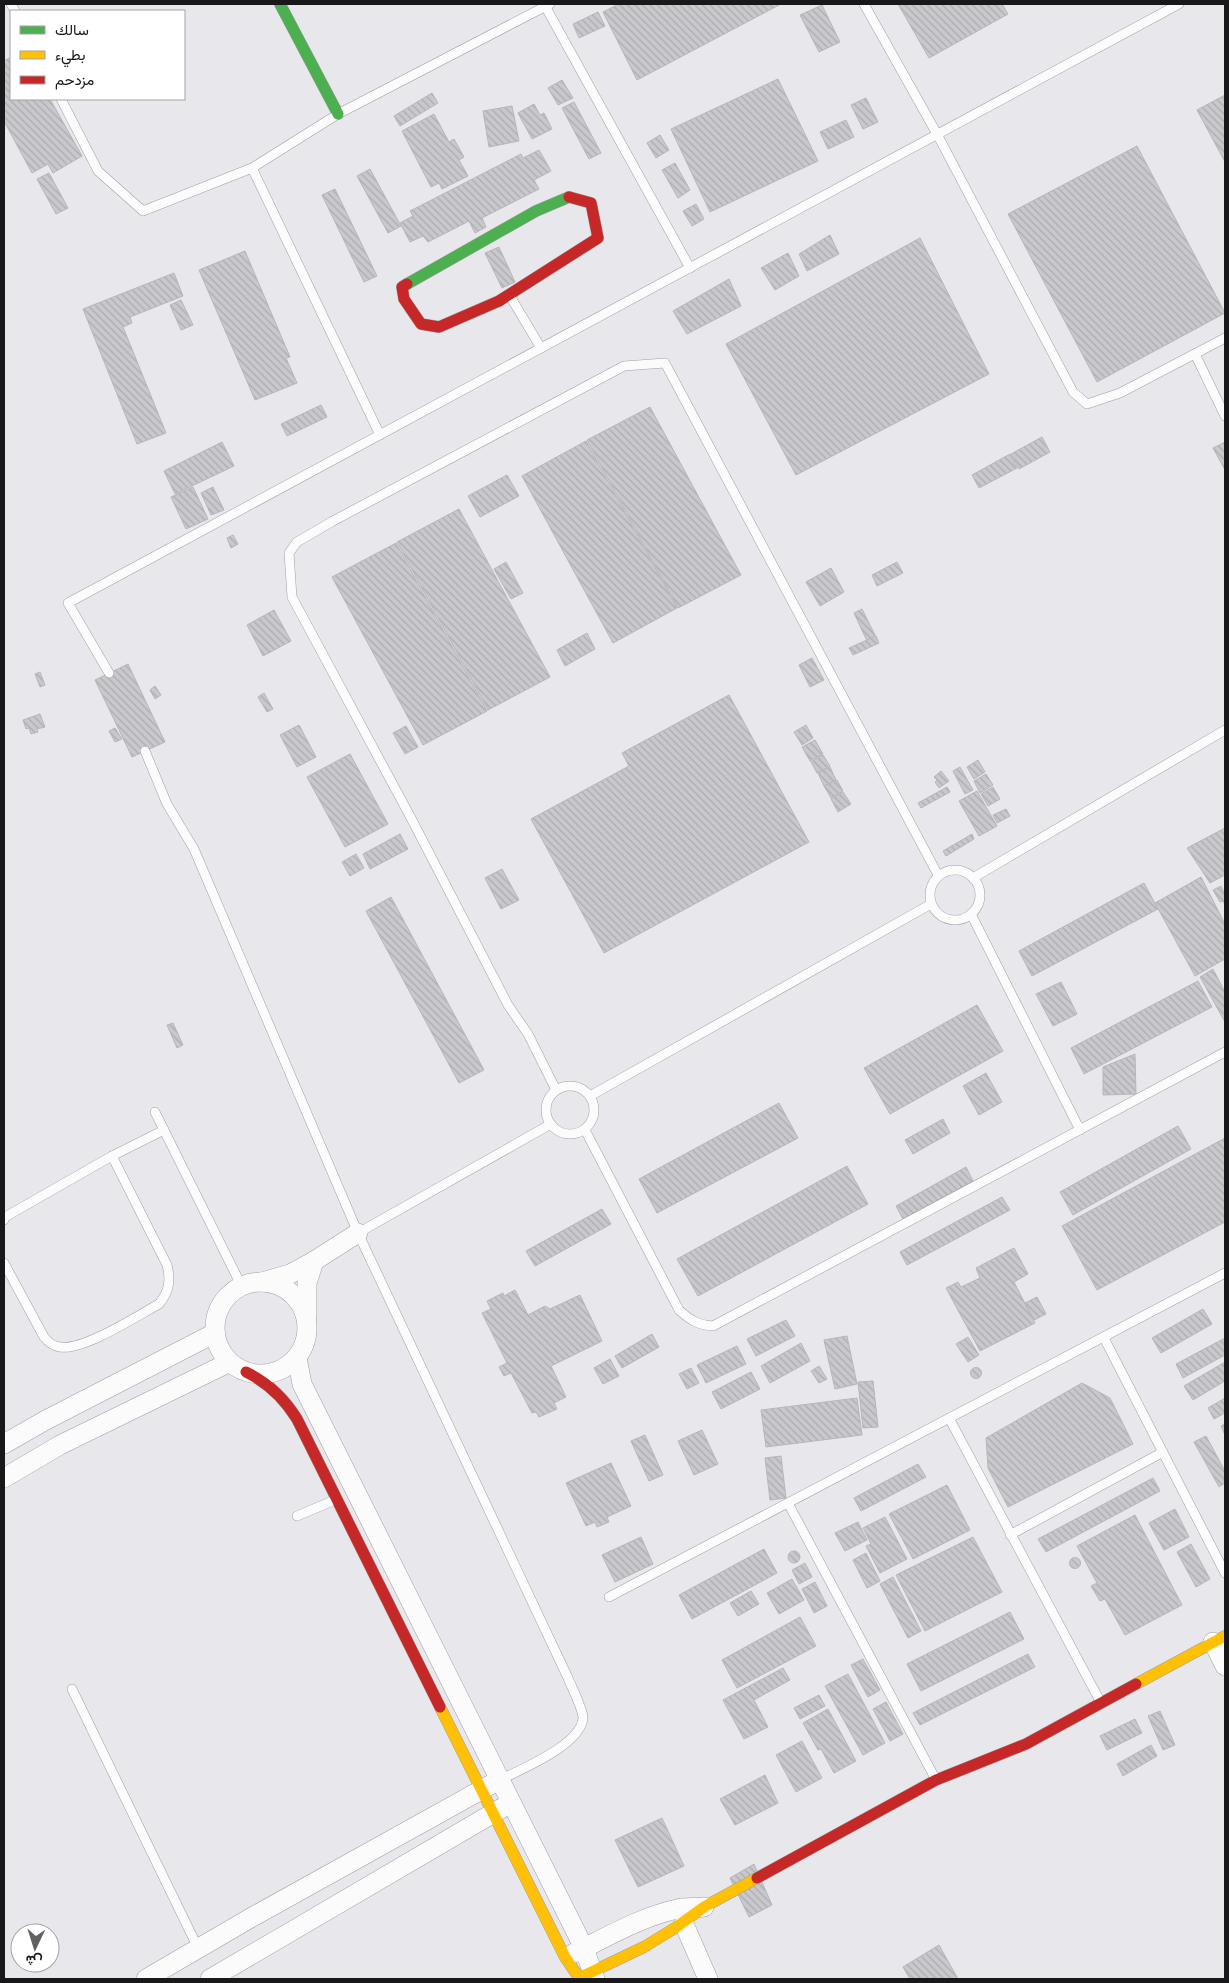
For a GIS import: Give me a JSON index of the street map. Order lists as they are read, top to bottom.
{
  "legend": ["سالك", "بطيء", "مزدحم"],
  "north": "bottom"
}
